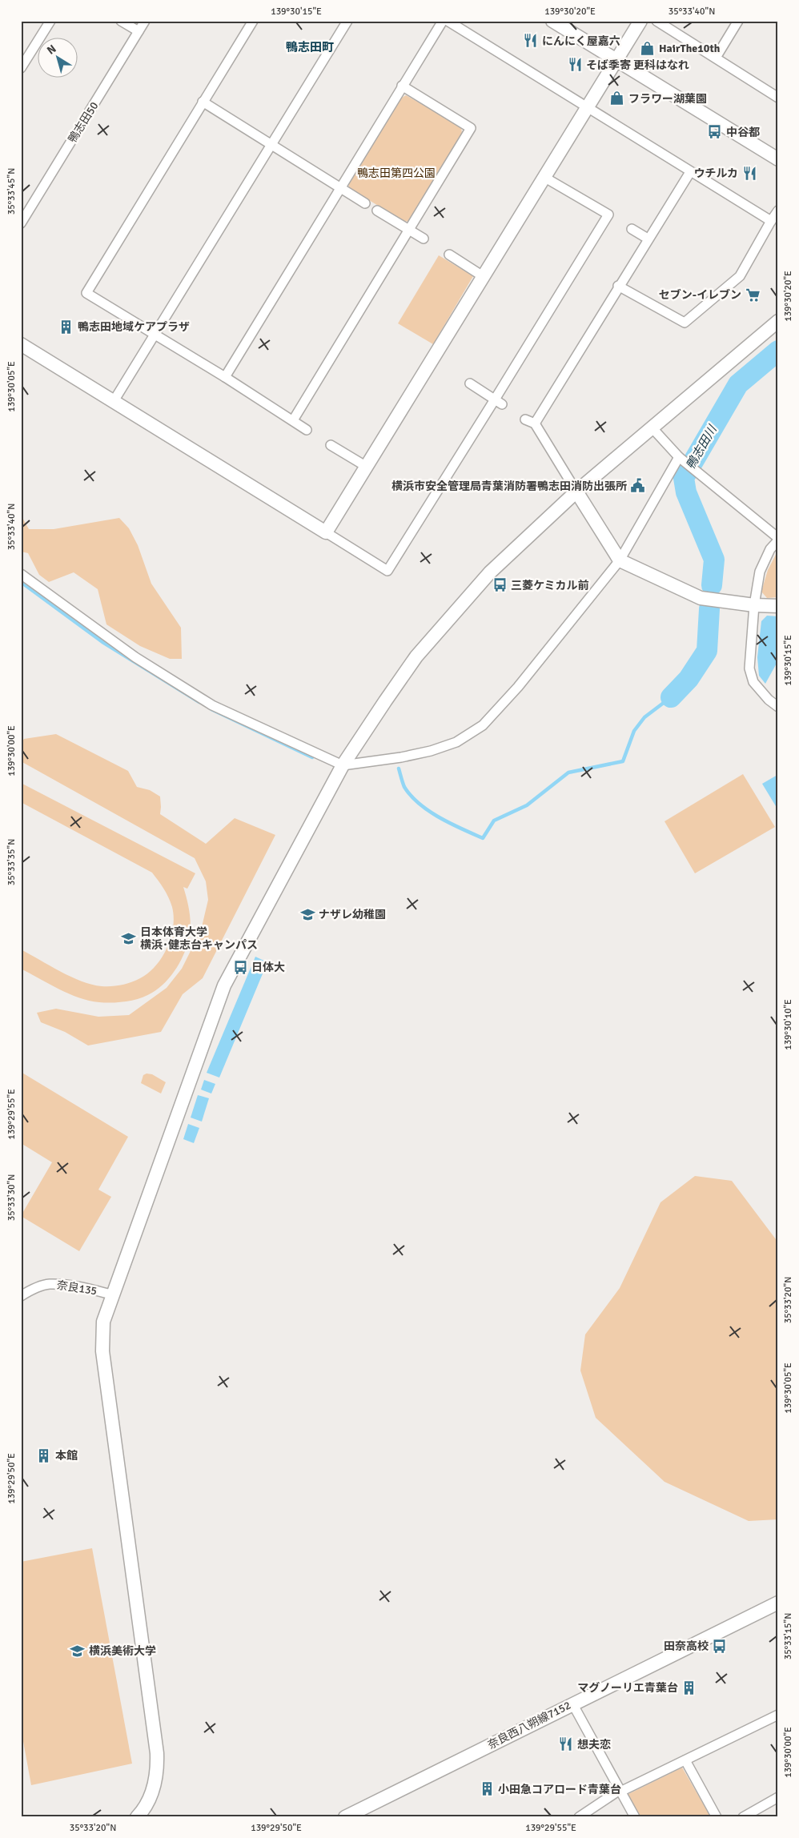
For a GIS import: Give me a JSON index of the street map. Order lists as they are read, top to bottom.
{
  "streets": {
    "street": ["鴨志田50", "奈良135", "奈良西八朔線7152"]
  },
  "districts": ["鴨志田町"],
  "water": ["鴨志田川"],
  "parks": ["鴨志田第四公園"],
  "places": {
    "restaurant": [
      "にんにく屋嘉六",
      "そば季寄 更科はなれ",
      "ウチルカ",
      "想夫恋"
    ],
    "shop": ["HairThe10th", "フラワー湖葉園"],
    "bus stop": [
      "中谷都",
      "三菱ケミカル前",
      "日体大",
      "田奈高校"
    ],
    "supermarket": ["セブン-イレブン"],
    "building": [
      "鴨志田地域ケアプラザ",
      "本館",
      "マグノーリエ青葉台",
      "小田急コアロード青葉台"
    ],
    "public building": ["横浜市安全管理局青葉消防署鴨志田消防出張所"],
    "school or university": ["ナザレ幼稚園", "日本体育大学 横浜･健志台キャンパス", "横浜美術大学"]
  },
  "north": "top left",
  "coordinates": [
    "139°30'15\"E",
    "139°30'20\"E",
    "35°33'40\"N",
    "35°33'45\"N",
    "139°30'05\"E",
    "139°30'00\"E",
    "35°33'35\"N",
    "139°30'10\"E",
    "139°29'55\"E",
    "35°33'30\"N",
    "35°33'20\"N",
    "139°29'50\"E",
    "35°33'15\"N"
  ]
}
